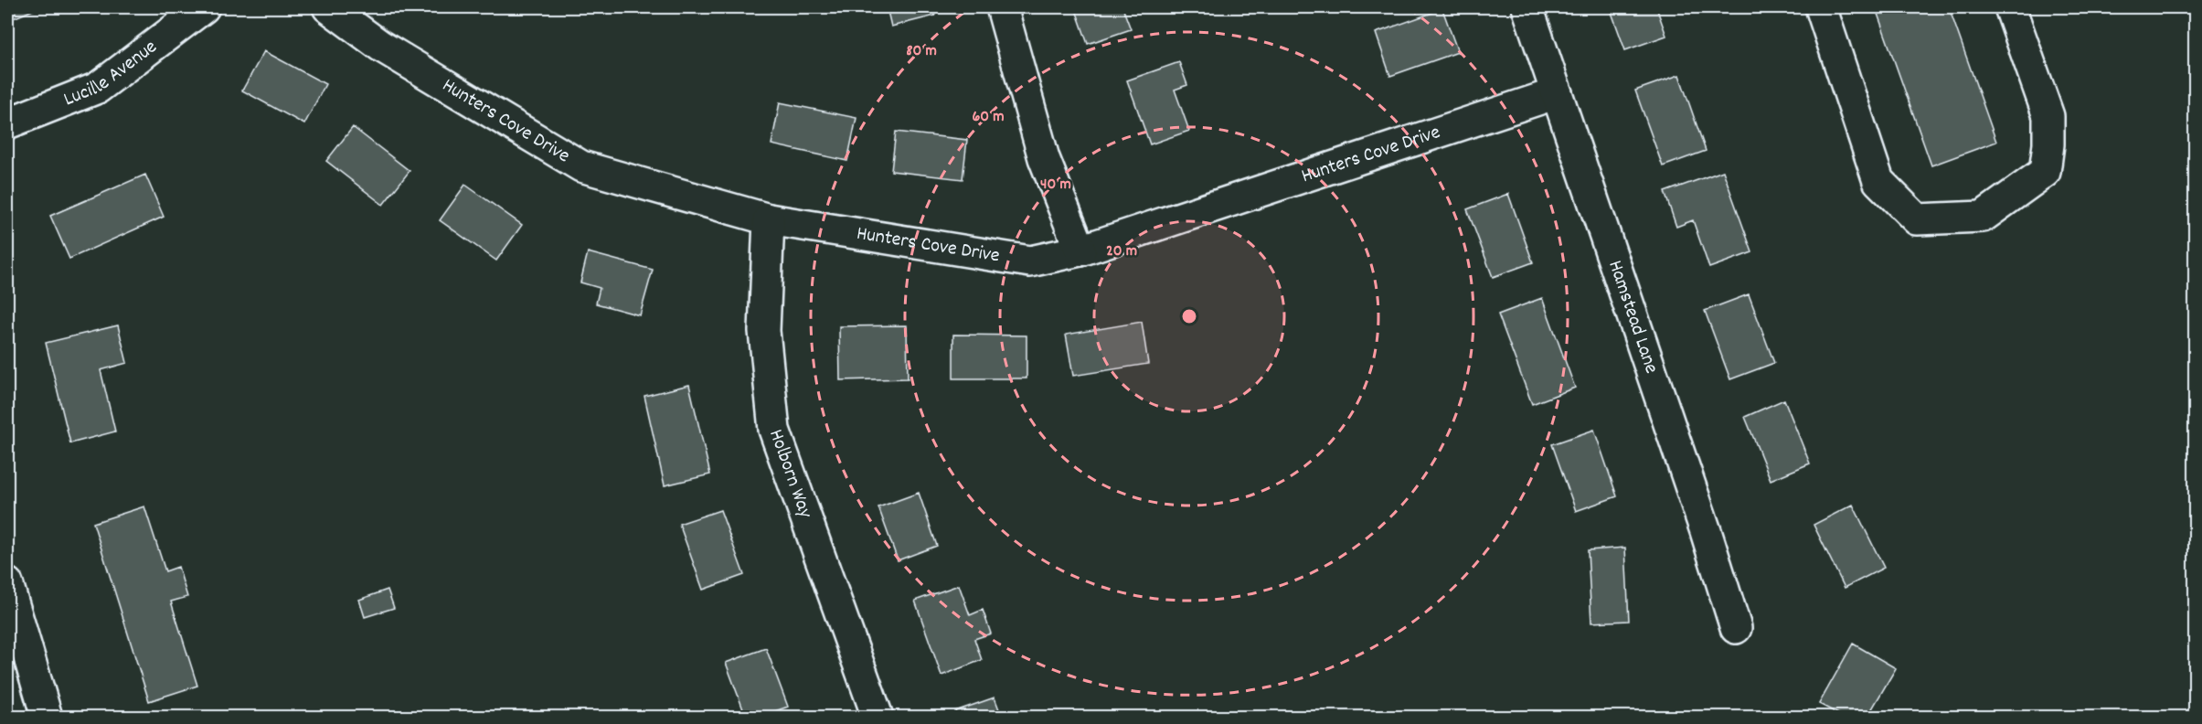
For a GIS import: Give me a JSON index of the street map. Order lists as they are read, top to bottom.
{
  "streets": {
    "street": [
      "Lucille Avenue",
      "Hunters Cove Drive",
      "Hamstead Lane",
      "Holborn Way"
    ]
  },
  "crossings": [
    ["Hunters Cove Drive", "Hamstead Lane"],
    ["Hunters Cove Drive", "Holborn Way"]
  ],
  "rings": [
    "80 m",
    "60 m",
    "40 m",
    "20 m"
  ]
}
